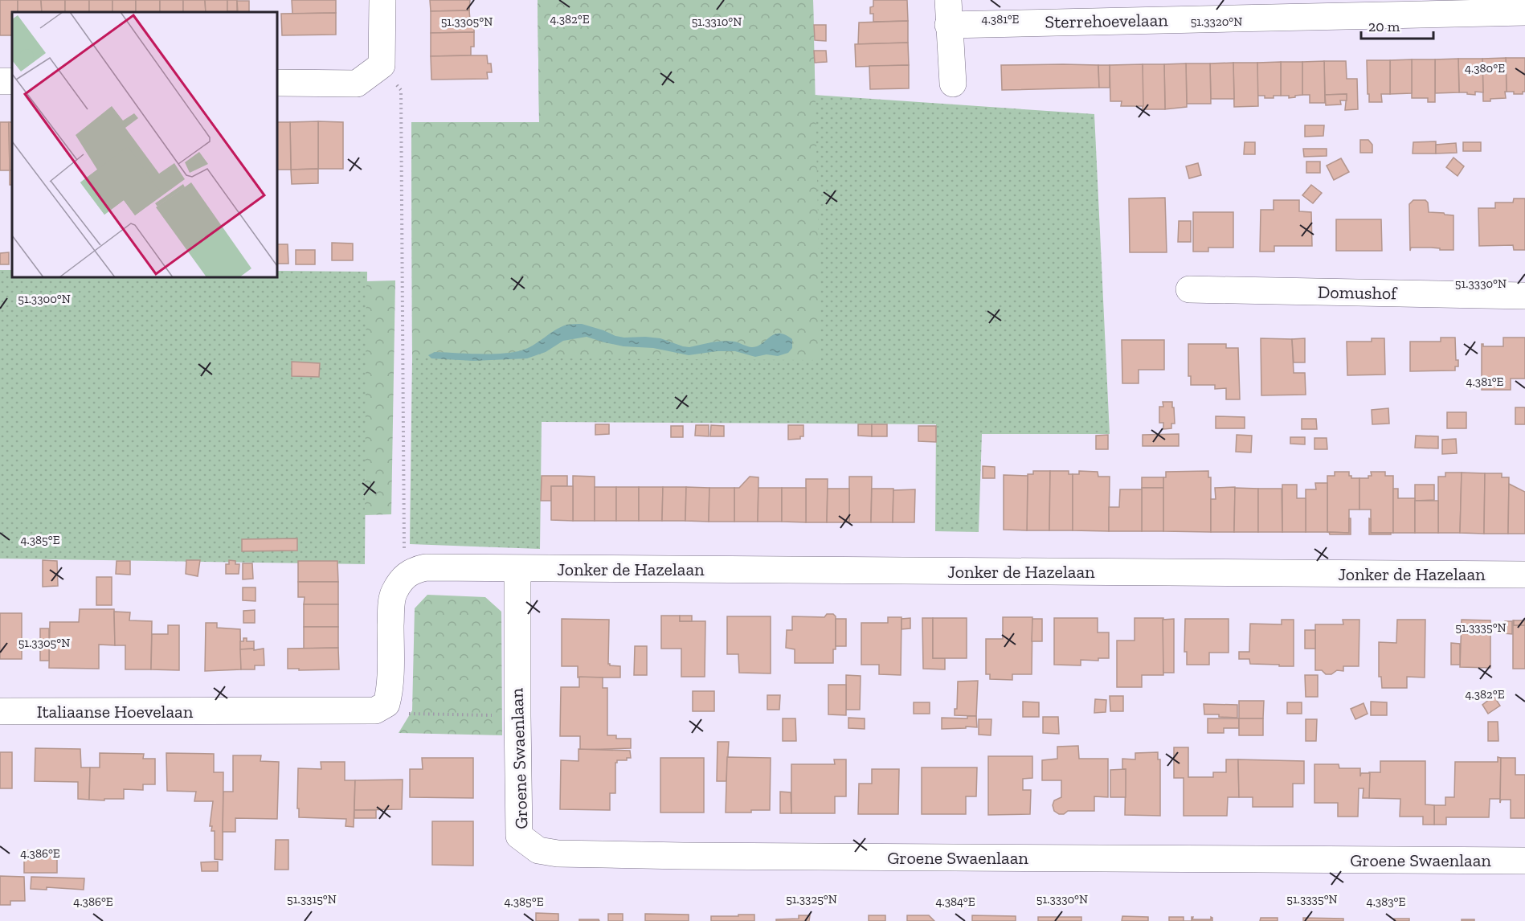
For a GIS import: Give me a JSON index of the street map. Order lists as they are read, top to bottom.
{
  "streets": {
    "street": [
      "Sterrehoevelaan",
      "Domushof",
      "Jonker de Hazelaan",
      "Italiaanse Hoevelaan",
      "Groene Swaenlaan"
    ]
  },
  "crossings": [
    ["Jonker de Hazelaan", "Groene Swaenlaan"]
  ],
  "scale_bar": "20 m",
  "coordinates": [
    "4.381°E",
    "4.382°E",
    "51.3310°N",
    "51.3320°N",
    "51.3305°N",
    "4.380°E",
    "51.3330°N",
    "51.3300°N",
    "4.385°E",
    "51.3335°N",
    "4.386°E",
    "51.3315°N",
    "51.3325°N",
    "4.384°E",
    "4.383°E"
  ]
}
